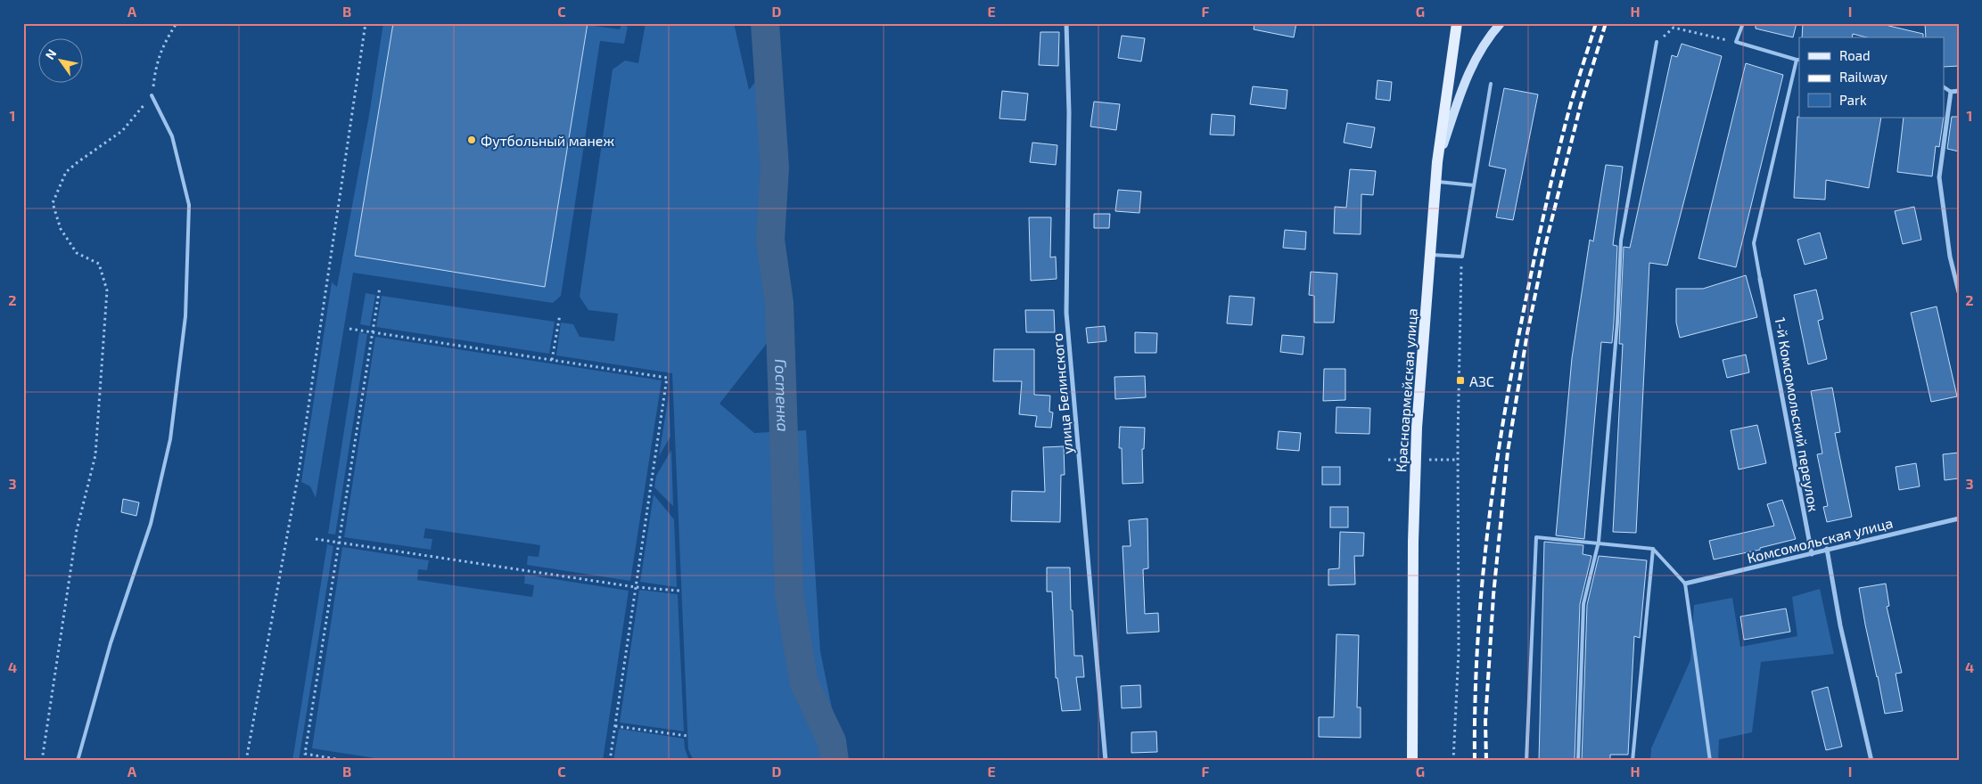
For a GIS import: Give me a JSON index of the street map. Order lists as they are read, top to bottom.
{
  "streets": {
    "main road": ["Красноармейская улица"],
    "street": ["улица Белинского", "1-й Комсомольский переулок", "Комсомольская улица"]
  },
  "crossings": [
    ["1-й Комсомольский переулок", "Комсомольская улица"]
  ],
  "water": ["Гостенка"],
  "places": {
    "other": ["Футбольный манеж"],
    "transit": ["АЗС"]
  },
  "legend": ["Road", "Railway", "Park"],
  "north": "top left",
  "grid": {
    "columns": [
      "A",
      "B",
      "C",
      "D",
      "E",
      "F",
      "G",
      "H",
      "I"
    ],
    "rows": [
      "1",
      "2",
      "3",
      "4"
    ]
  }
}
